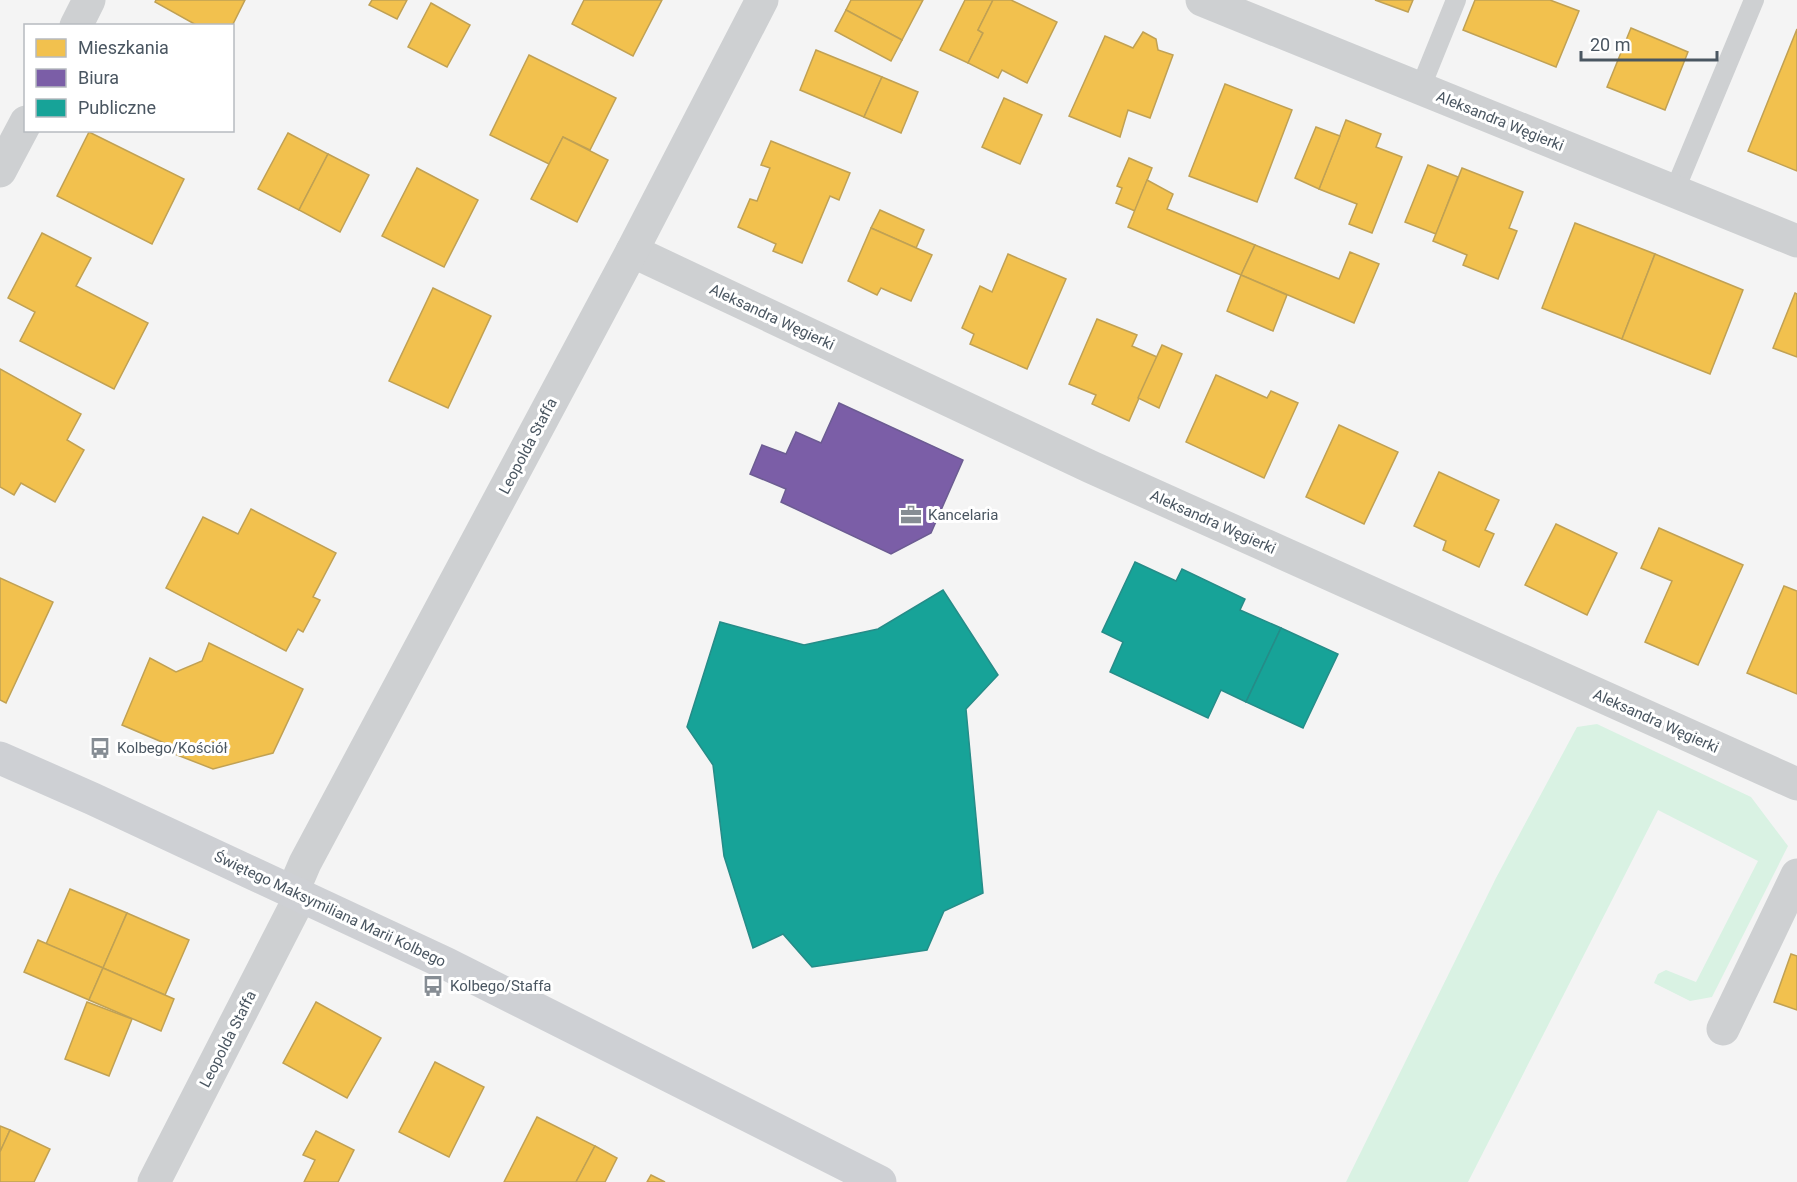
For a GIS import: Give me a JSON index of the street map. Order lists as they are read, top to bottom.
{
  "streets": {
    "street": ["Aleksandra Węgierki", "Leopolda Staffa", "Świętego Maksymiliana Marii Kolbego"]
  },
  "crossings": [
    ["Aleksandra Węgierki", "Leopolda Staffa"],
    ["Leopolda Staffa", "Świętego Maksymiliana Marii Kolbego"]
  ],
  "places": {
    "office": ["Kancelaria"],
    "bus stop": ["Kolbego/Kościół", "Kolbego/Staffa"]
  },
  "legend": ["Mieszkania", "Biura", "Publiczne"],
  "scale_bar": "20 m"
}
